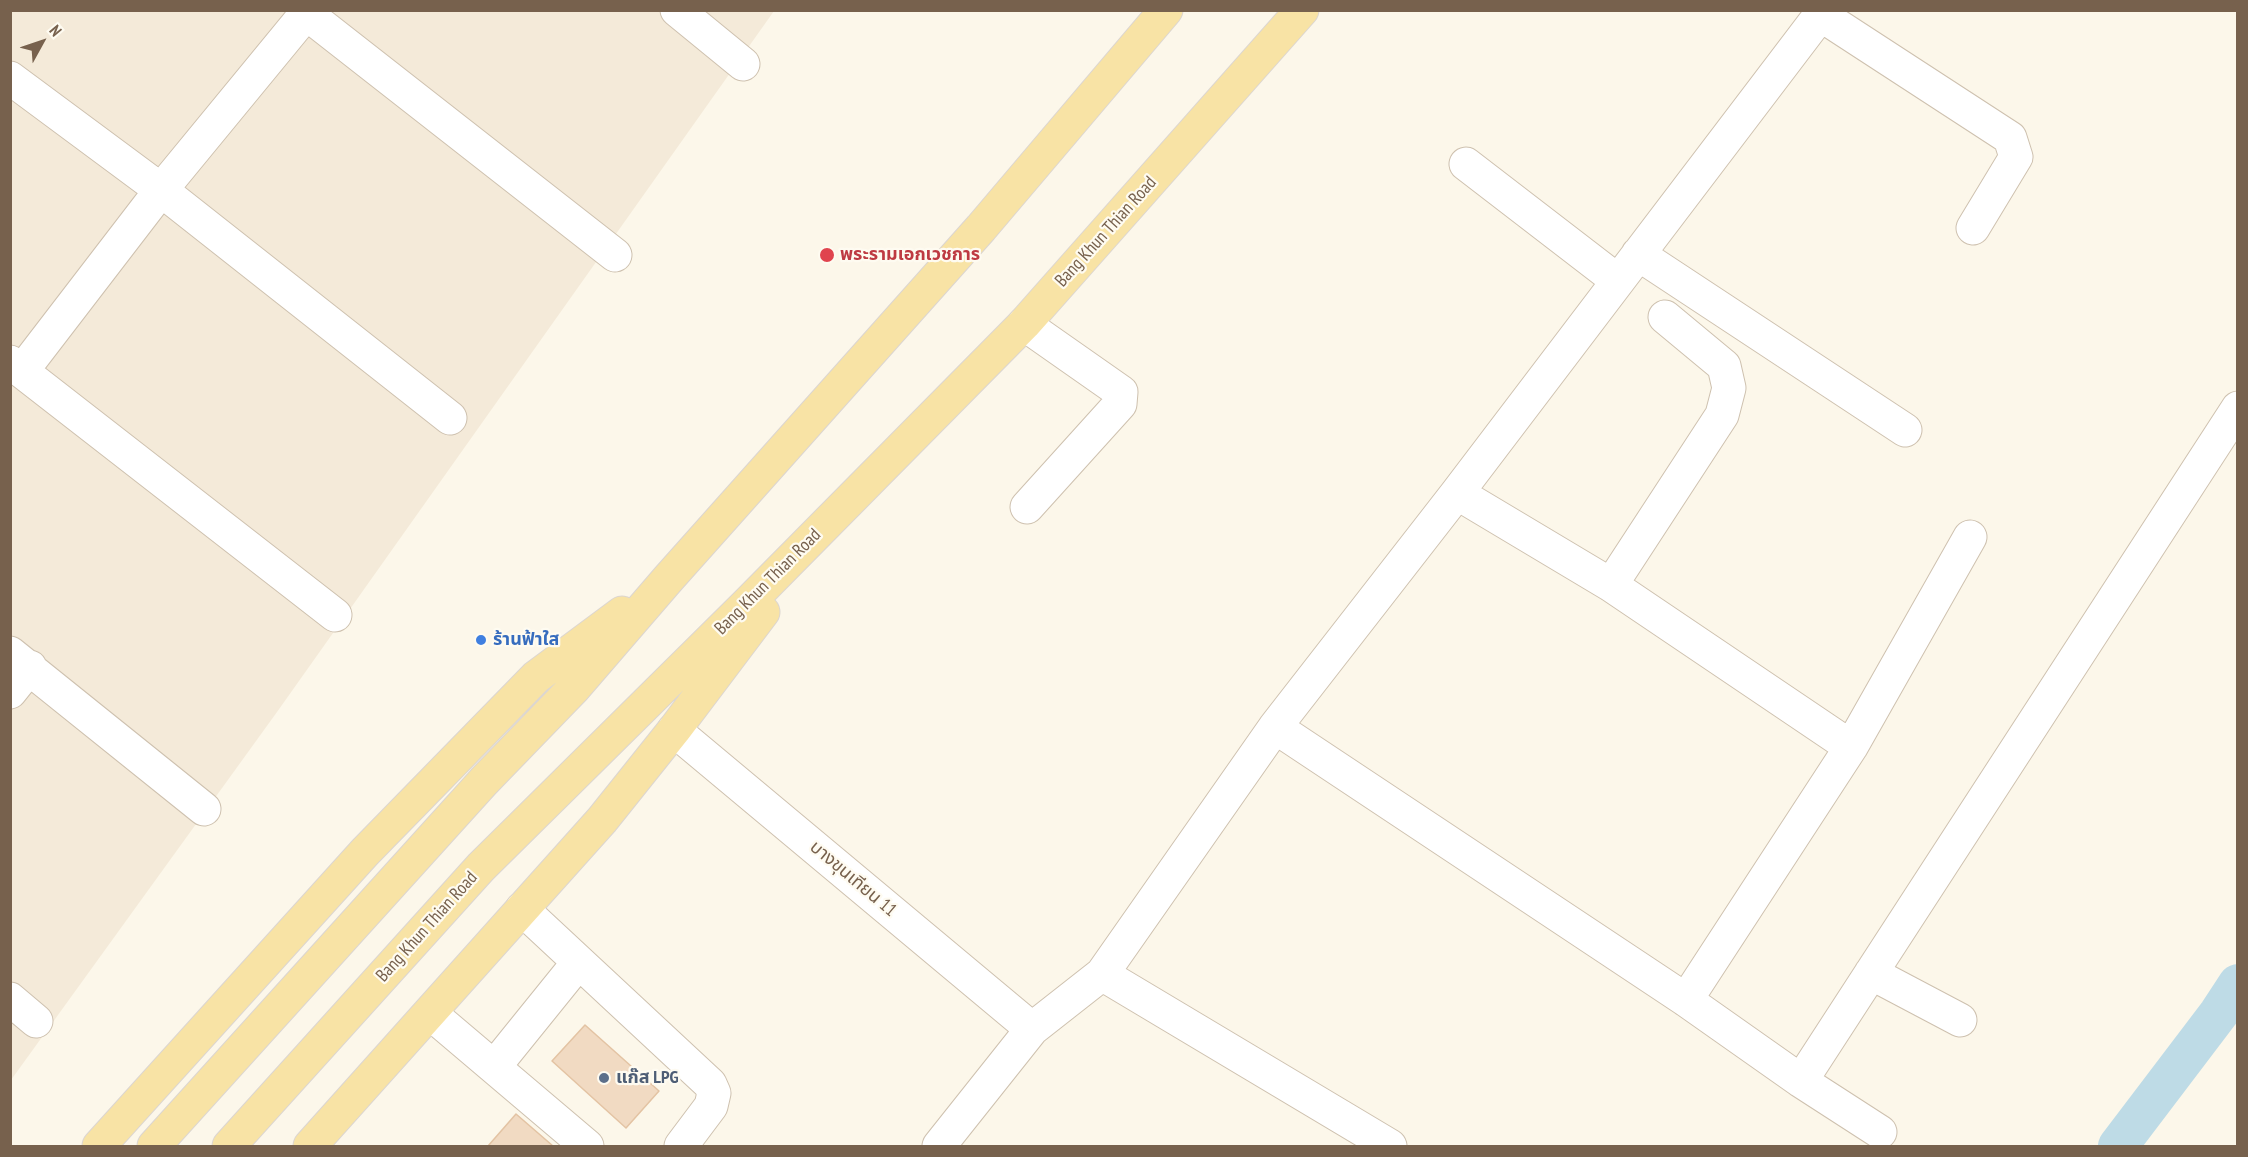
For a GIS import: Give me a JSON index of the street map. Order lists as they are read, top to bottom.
{
  "streets": {
    "main road": ["Bang Khun Thian Road"],
    "street": ["บางขุนเทียน 11"]
  },
  "places": ["พระรามเอกเวชการ", "ร้านฟ้าใส", "แก๊ส LPG"],
  "north": "top right"
}
